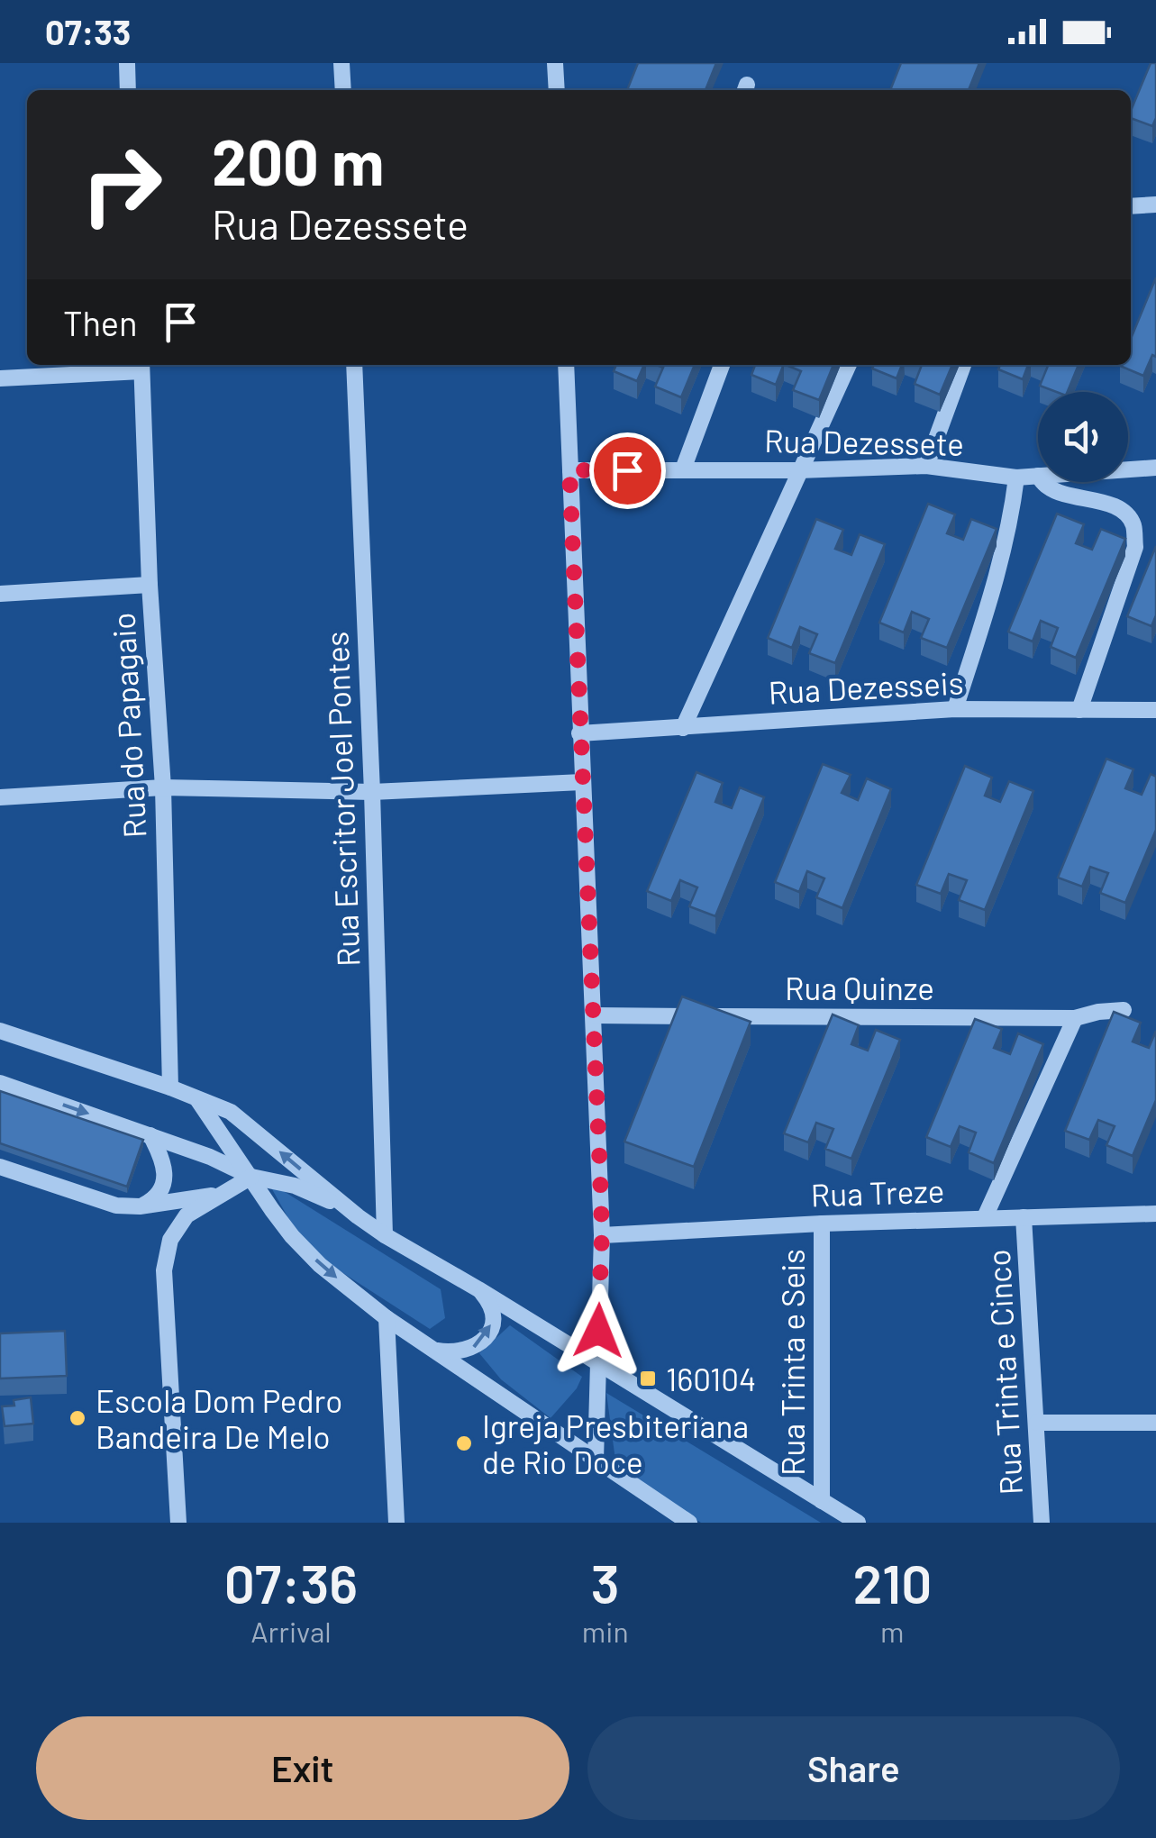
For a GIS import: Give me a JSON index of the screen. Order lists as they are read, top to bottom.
{
  "streets": {
    "street": [
      "Rua Dezessete",
      "Rua Dezesseis",
      "Rua do Papagaio",
      "Rua Escritor Joel Pontes",
      "Rua Quinze",
      "Rua Treze",
      "Rua Trinta e Seis",
      "Rua Trinta e Cinco"
    ]
  },
  "crossings": [
    ["Rua Treze", "Rua Trinta e Seis"],
    ["Rua Treze", "Rua Trinta e Cinco"]
  ],
  "places": {
    "transit": ["160104"],
    "other": ["Escola Dom Pedro Bandeira De Melo", "Igreja Presbiteriana de Rio Doce"]
  },
  "page": {
    "status": "07:33",
    "turn": ["200 m", "Rua Dezessete"],
    "then": "Then",
    "eta": [
      "07:36",
      "Arrival",
      "3",
      "min",
      "210",
      "m"
    ],
    "buttons": ["Exit", "Share"]
  }
}
